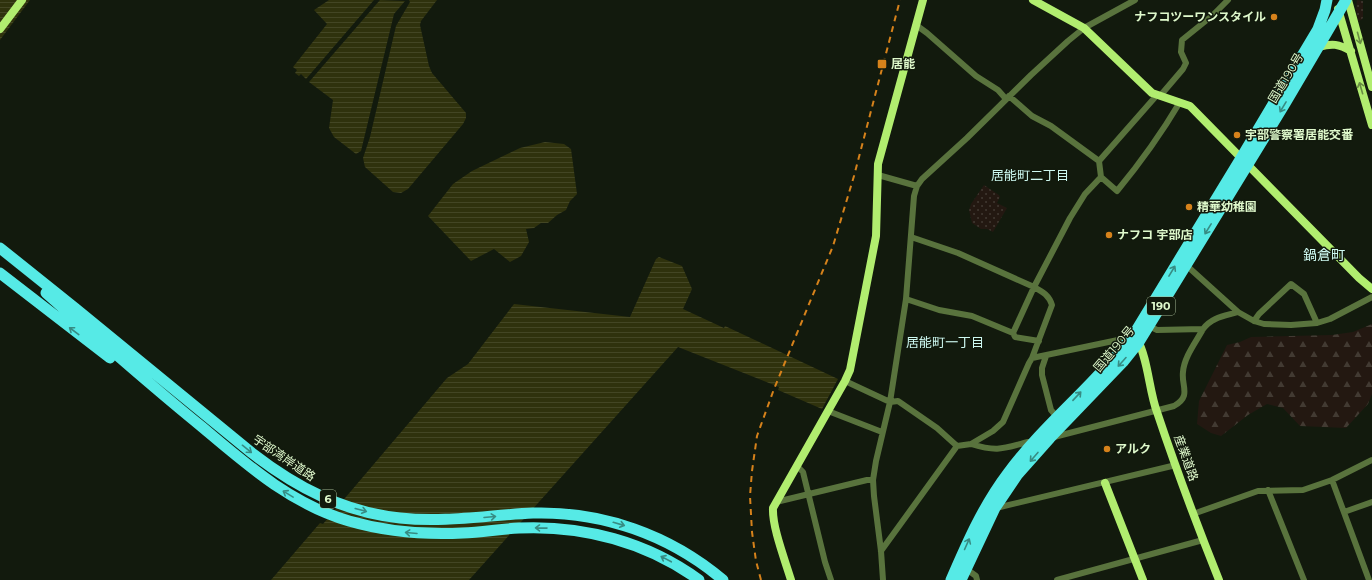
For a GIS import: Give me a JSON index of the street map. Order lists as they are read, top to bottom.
{
  "streets": {
    "highway": [
      "国道190号",
      "190",
      "宇部湾岸道路",
      "6"
    ],
    "street": ["産業道路"]
  },
  "crossings": [
    ["国道190号", "産業道路"]
  ],
  "districts": ["居能町二丁目", "鍋倉町", "居能町一丁目"],
  "places": {
    "other": [
      "ナフコツーワンスタイル",
      "宇部警察署居能交番",
      "精華幼稚園",
      "ナフコ 宇部店",
      "アルク"
    ],
    "transit": ["居能"]
  }
}
